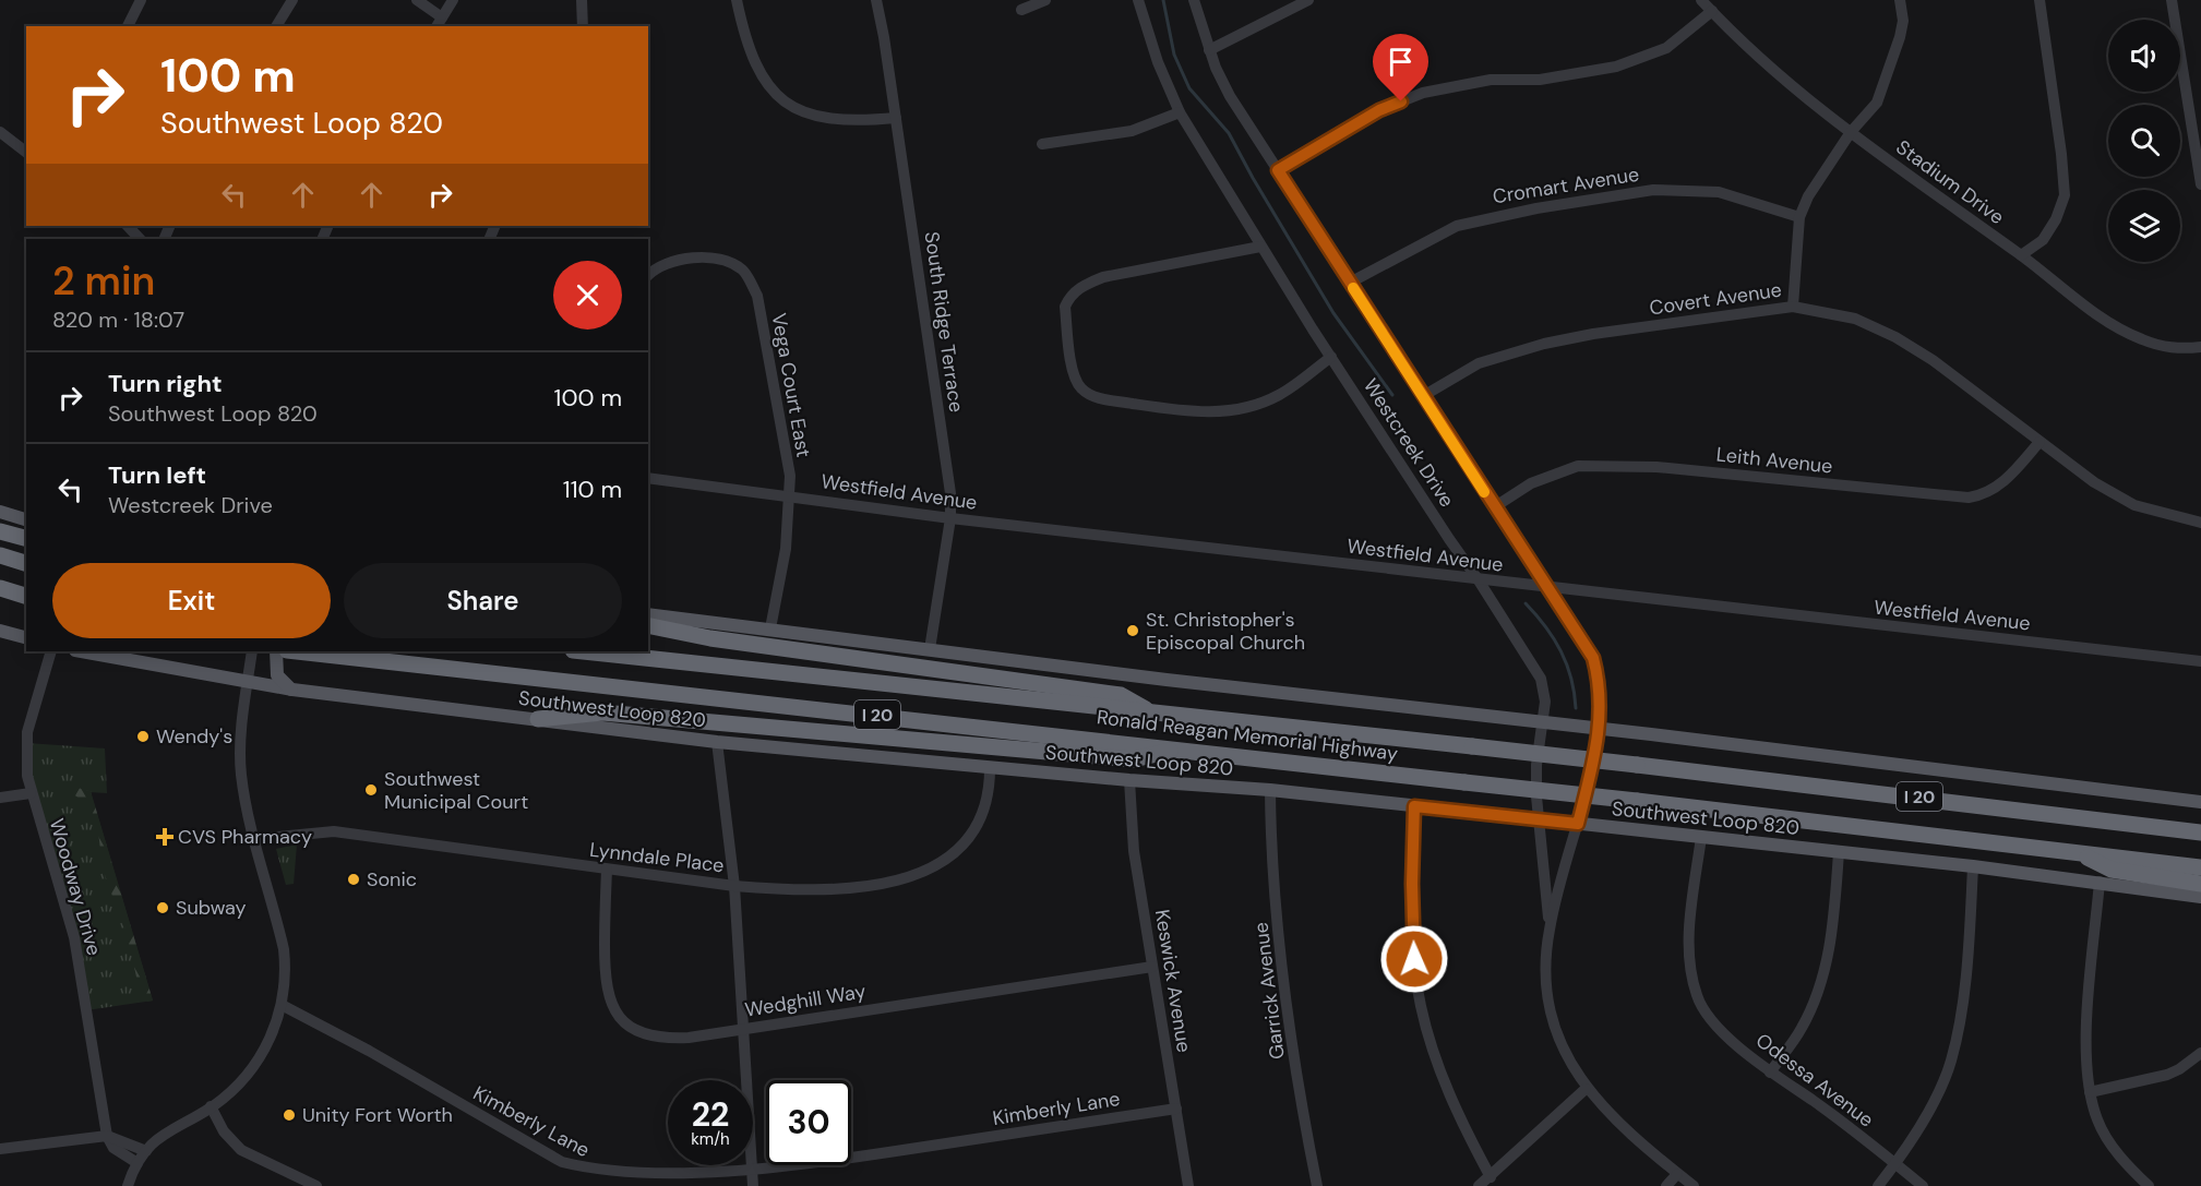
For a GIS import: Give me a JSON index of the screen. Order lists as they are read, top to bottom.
{
  "streets": {
    "highway": ["I 20", "Ronald Reagan Memorial Highway"],
    "main road": ["Southwest Loop 820"],
    "street": [
      "Stadium Drive",
      "Cromart Avenue",
      "Covert Avenue",
      "South Ridge Terrace",
      "Vega Court East",
      "Westcreek Drive",
      "Leith Avenue",
      "Westfield Avenue",
      "Lynndale Place",
      "Woodway Drive",
      "Keswick Avenue",
      "Garrick Avenue",
      "Wedghill Way",
      "Odessa Avenue",
      "Kimberly Lane"
    ]
  },
  "crossings": [
    ["Cromart Avenue", "Westcreek Drive"],
    ["Covert Avenue", "Westcreek Drive"],
    ["Covert Avenue", "Leith Avenue"],
    ["South Ridge Terrace", "Westfield Avenue"],
    ["Vega Court East", "Westfield Avenue"],
    ["Westcreek Drive", "Leith Avenue"],
    ["Westcreek Drive", "Westfield Avenue"],
    ["Westcreek Drive", "Southwest Loop 820"],
    ["Southwest Loop 820", "Lynndale Place"],
    ["Southwest Loop 820", "Keswick Avenue"],
    ["Southwest Loop 820", "Garrick Avenue"],
    ["Southwest Loop 820", "Odessa Avenue"],
    ["Lynndale Place", "Wedghill Way"],
    ["Keswick Avenue", "Wedghill Way"],
    ["Keswick Avenue", "Kimberly Lane"]
  ],
  "places": {
    "other": [
      "St. Christopher's Episcopal Church",
      "Wendy's",
      "Southwest Municipal Court",
      "Sonic",
      "Subway",
      "Unity Fort Worth"
    ],
    "health": ["CVS Pharmacy"]
  },
  "page": {
    "turn": ["100 m", "Southwest Loop 820"],
    "heading": ["2 min", "820 m · 18:07"],
    "list": [
      {
        "name": "Turn right",
        "note": "Southwest Loop 820",
        "value": "100 m"
      },
      {
        "name": "Turn left",
        "note": "Westcreek Drive",
        "value": "110 m"
      }
    ],
    "buttons": ["Exit", "Share"],
    "speed": "22 km/h",
    "limit": "30"
  }
}
